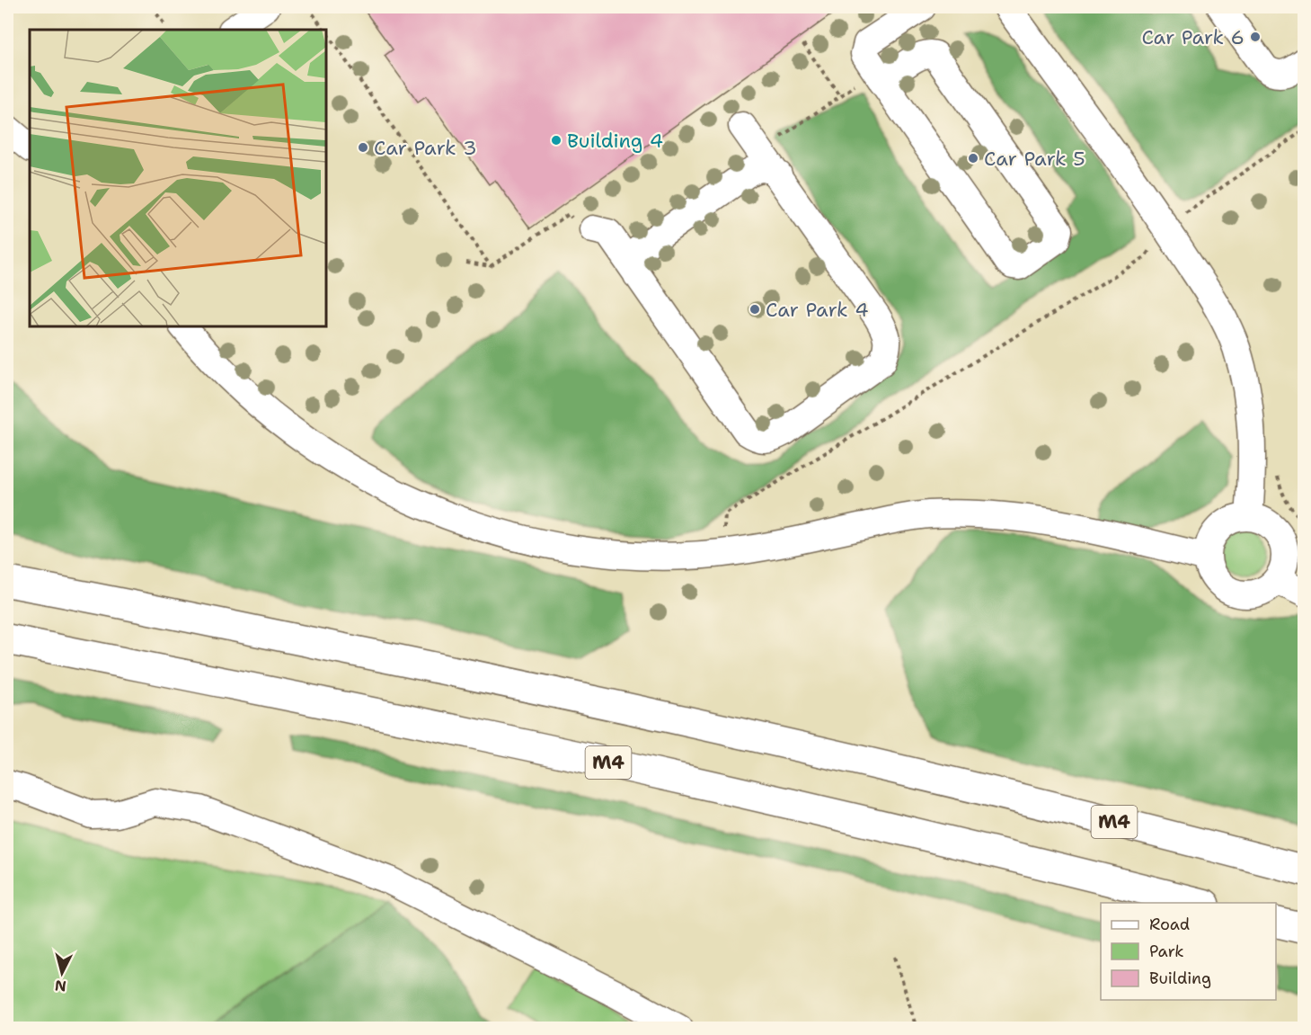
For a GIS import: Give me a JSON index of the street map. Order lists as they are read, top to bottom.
{
  "streets": {
    "highway": ["M4"]
  },
  "places": [
    "Car Park 6",
    "Building 4",
    "Car Park 3",
    "Car Park 5",
    "Car Park 4"
  ],
  "legend": ["Road", "Park", "Building"],
  "north": "bottom"
}
